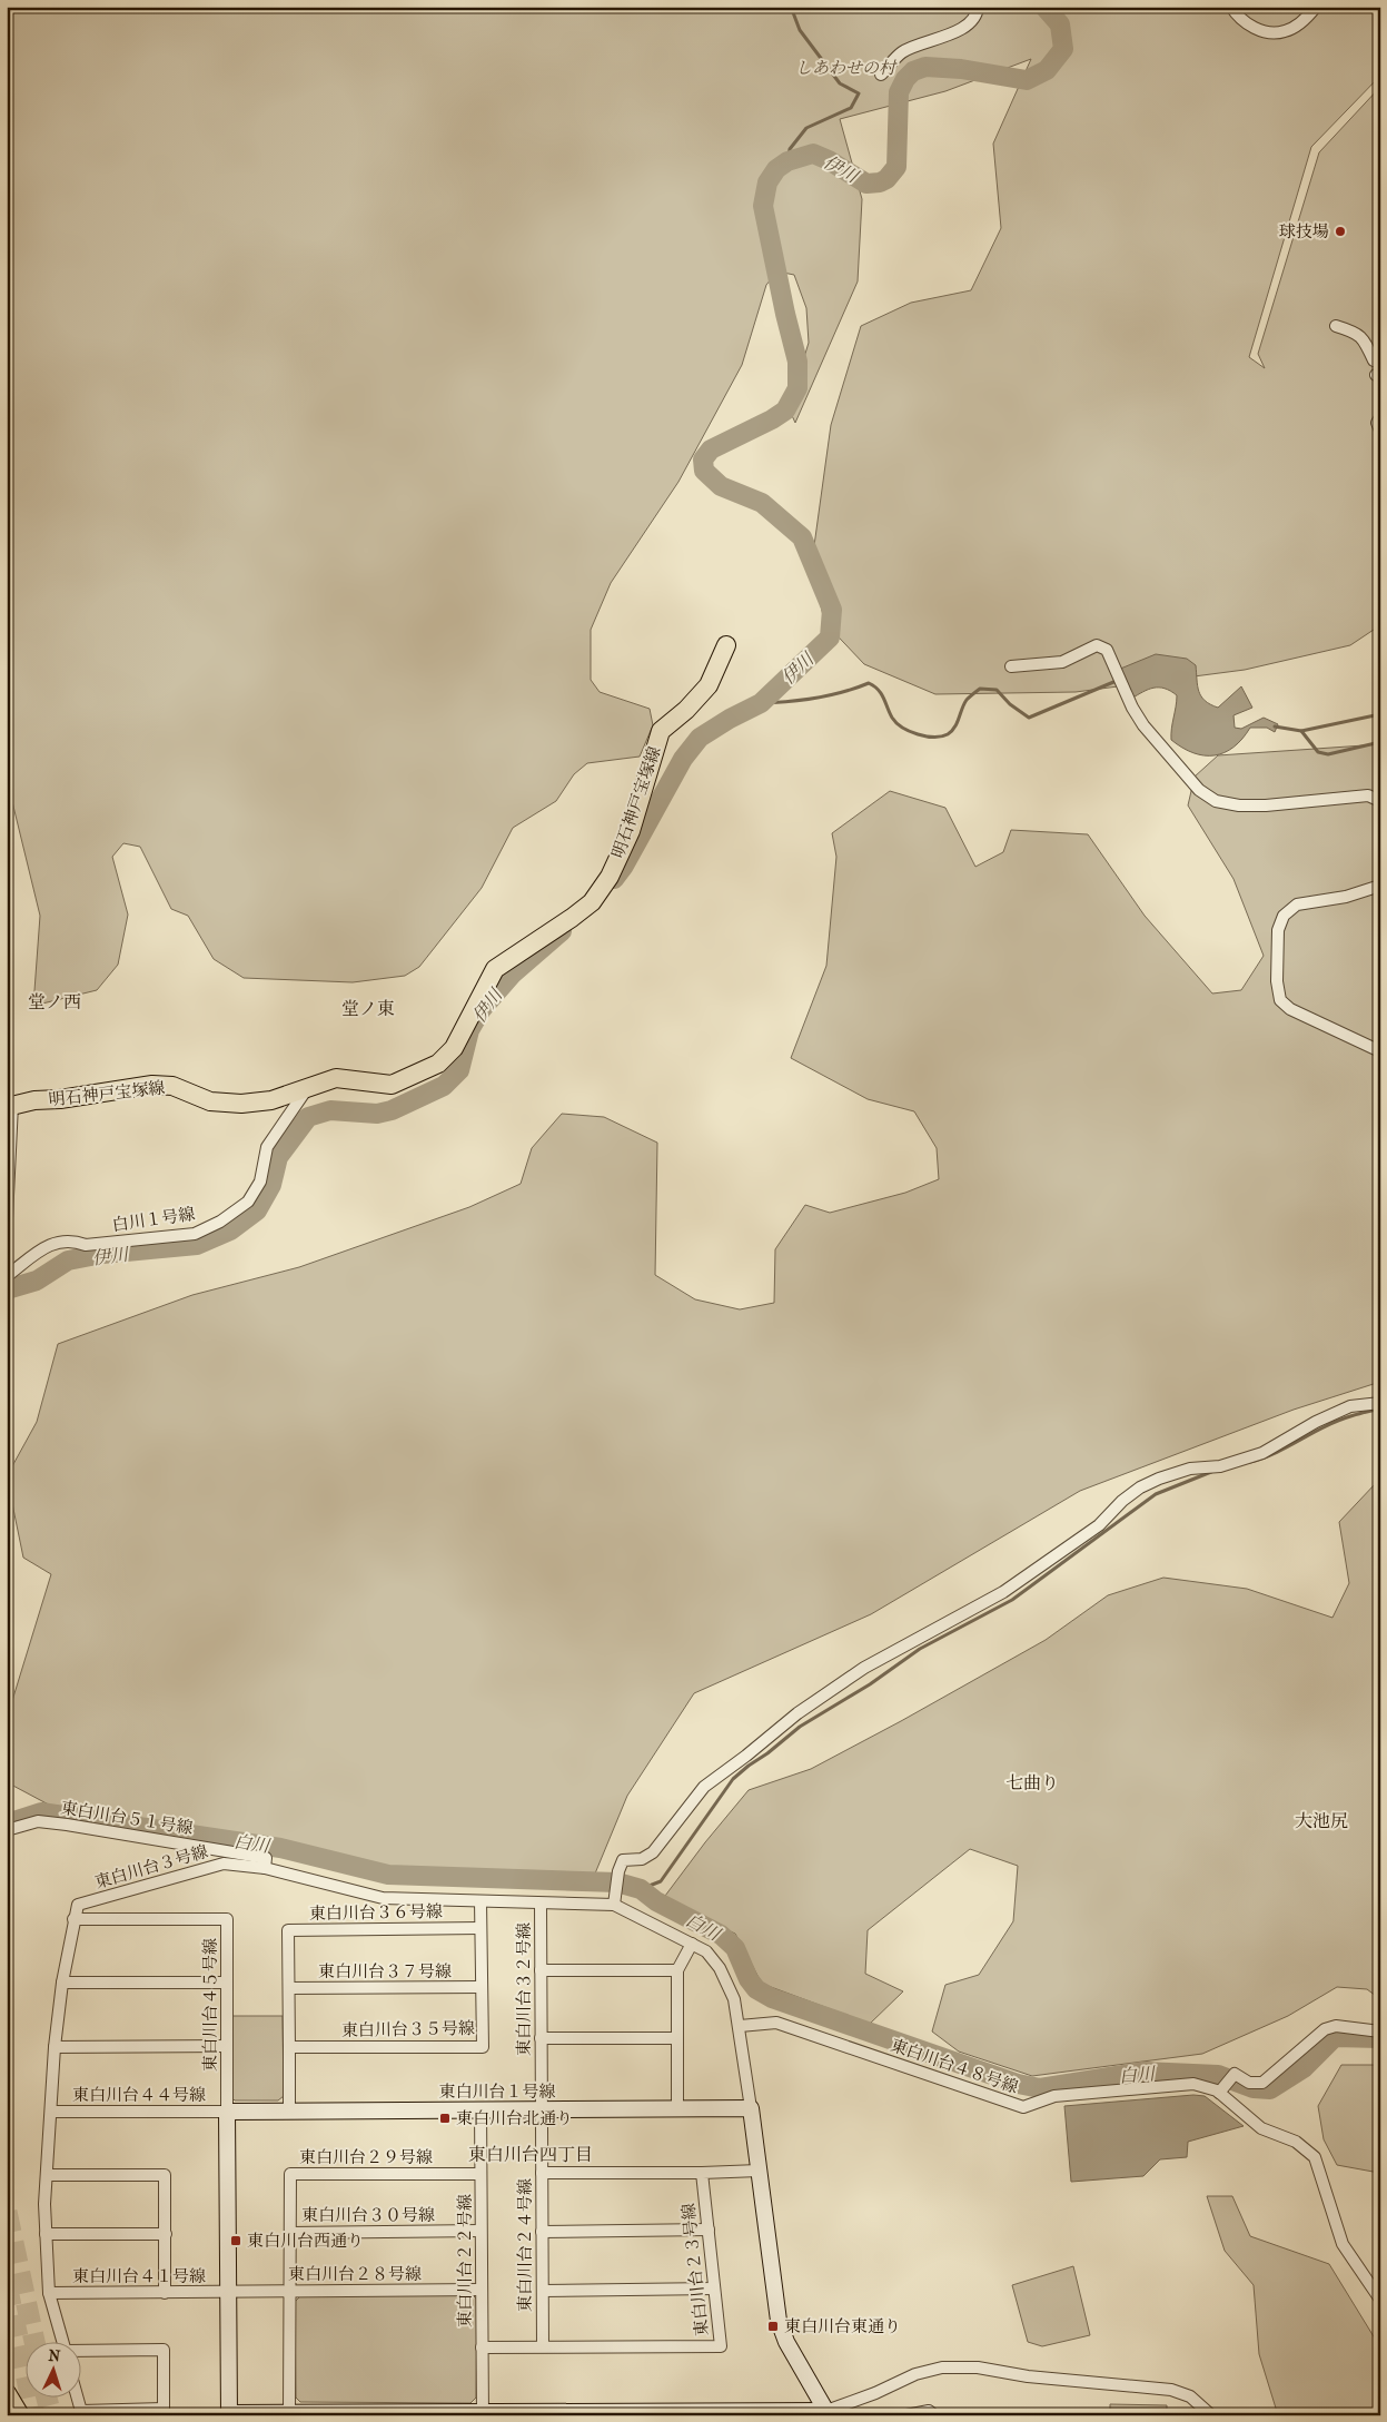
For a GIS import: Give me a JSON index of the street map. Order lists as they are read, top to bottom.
{
  "streets": {
    "main road": ["明石神戸宝塚線"],
    "street": [
      "白川１号線",
      "東白川台５１号線",
      "東白川台３号線",
      "東白川台３６号線",
      "東白川台３７号線",
      "東白川台３２号線",
      "東白川台４５号線",
      "東白川台３５号線",
      "東白川台４８号線",
      "東白川台１号線",
      "東白川台４４号線",
      "東白川台２９号線",
      "東白川台３０号線",
      "東白川台２４号線",
      "東白川台２２号線",
      "東白川台２３号線",
      "東白川台２８号線",
      "東白川台４１号線"
    ]
  },
  "crossings": [
    ["明石神戸宝塚線", "白川１号線"],
    ["東白川台５１号線", "東白川台３号線"],
    ["東白川台３号線", "東白川台３２号線"],
    ["東白川台３号線", "東白川台４５号線"],
    ["東白川台３号線", "東白川台３５号線"],
    ["東白川台３号線", "東白川台４８号線"],
    ["東白川台３号線", "東白川台１号線"],
    ["東白川台３６号線", "東白川台３７号線"],
    ["東白川台３６号線", "東白川台３５号線"],
    ["東白川台３７号線", "東白川台３５号線"],
    ["東白川台３２号線", "東白川台１号線"],
    ["東白川台３２号線", "東白川台２４号線"],
    ["東白川台４５号線", "東白川台１号線"],
    ["東白川台４５号線", "東白川台４４号線"],
    ["東白川台１号線", "東白川台４４号線"],
    ["東白川台１号線", "東白川台２４号線"],
    ["東白川台１号線", "東白川台２２号線"],
    ["東白川台２９号線", "東白川台３０号線"],
    ["東白川台２９号線", "東白川台２２号線"],
    ["東白川台２９号線", "東白川台２８号線"],
    ["東白川台３０号線", "東白川台２２号線"],
    ["東白川台２４号線", "東白川台２３号線"],
    ["東白川台２２号線", "東白川台２３号線"],
    ["東白川台２２号線", "東白川台２８号線"],
    ["東白川台２８号線", "東白川台４１号線"]
  ],
  "districts": [
    "堂ノ西",
    "堂ノ東",
    "七曲り",
    "大池尻",
    "東白川台四丁目"
  ],
  "water": ["伊川", "白川"],
  "parks": ["しあわせの村"],
  "places": {
    "other": ["球技場"],
    "transit": ["東白川台北通り", "東白川台西通り", "東白川台東通り"]
  },
  "north": "top"
}
